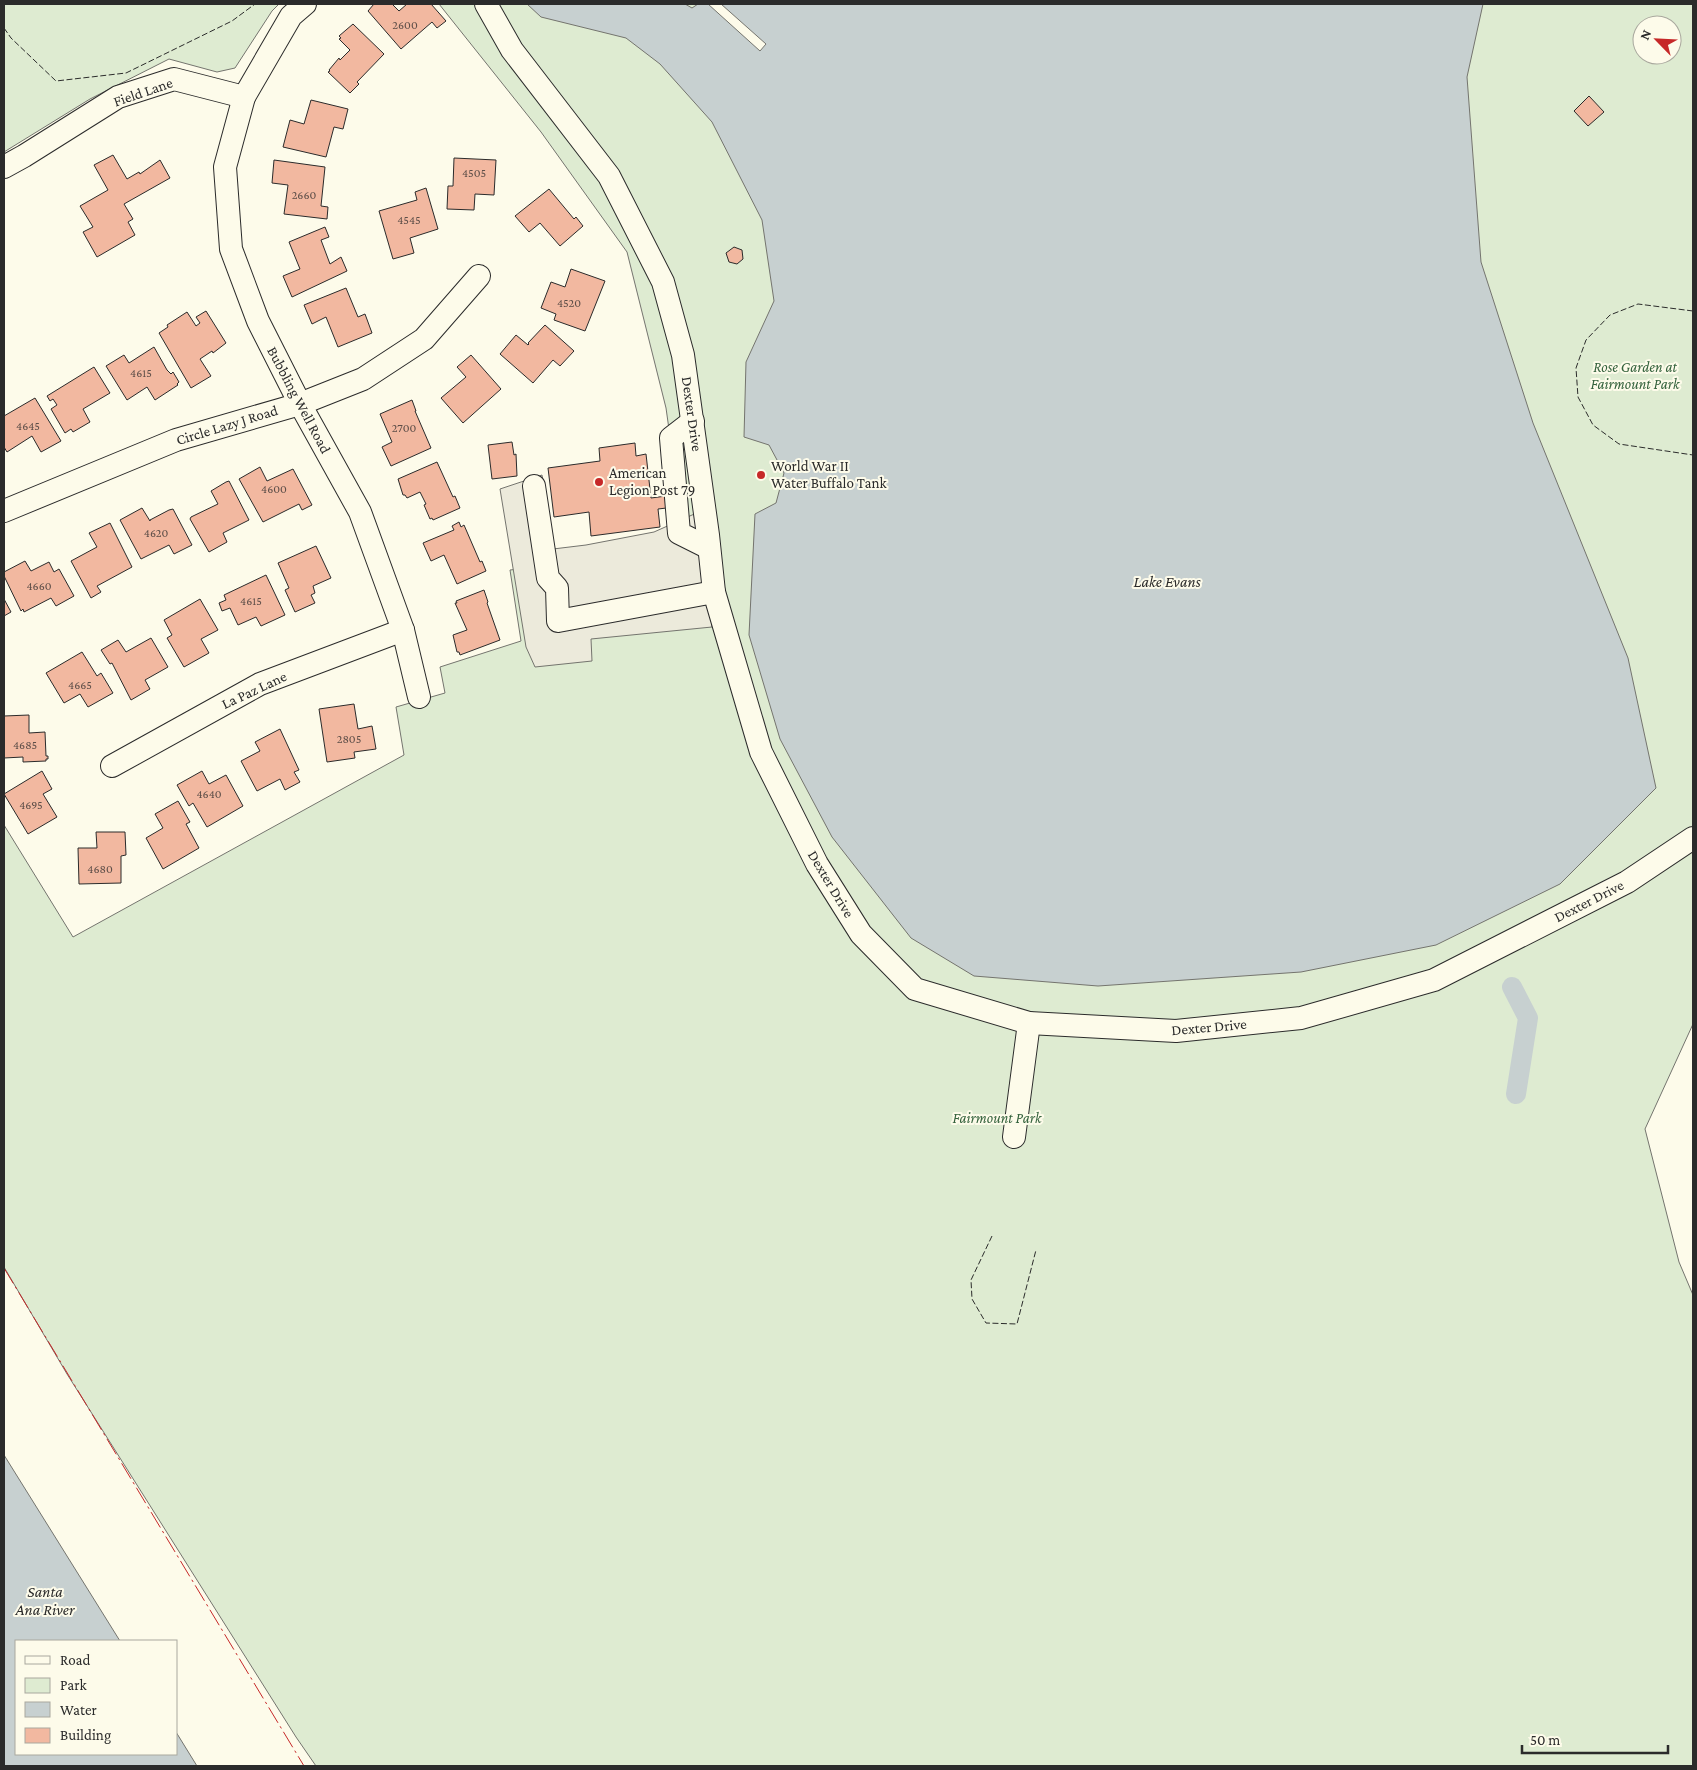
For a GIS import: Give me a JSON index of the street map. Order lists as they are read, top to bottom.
{
  "streets": {
    "street": [
      "Field Lane",
      "Bubbling Well Road",
      "Dexter Drive",
      "Circle Lazy J Road",
      "La Paz Lane"
    ]
  },
  "crossings": [
    ["Field Lane", "Bubbling Well Road"],
    ["Bubbling Well Road", "Circle Lazy J Road"],
    ["Bubbling Well Road", "La Paz Lane"]
  ],
  "water": ["Lake Evans", "Santa Ana River"],
  "parks": ["Rose Garden at Fairmount Park", "Fairmount Park"],
  "places": ["World War II Water Buffalo Tank", "American Legion Post 79"],
  "house_numbers": [
    "2600",
    "4505",
    "2660",
    "4545",
    "4520",
    "4615",
    "4645",
    "2700",
    "4600",
    "4620",
    "4660",
    "4615",
    "4665",
    "2805",
    "4685",
    "4640",
    "4695",
    "4680"
  ],
  "legend": [
    "Road",
    "Park",
    "Water",
    "Building"
  ],
  "scale_bar": "50 m",
  "north": "top left"
}
